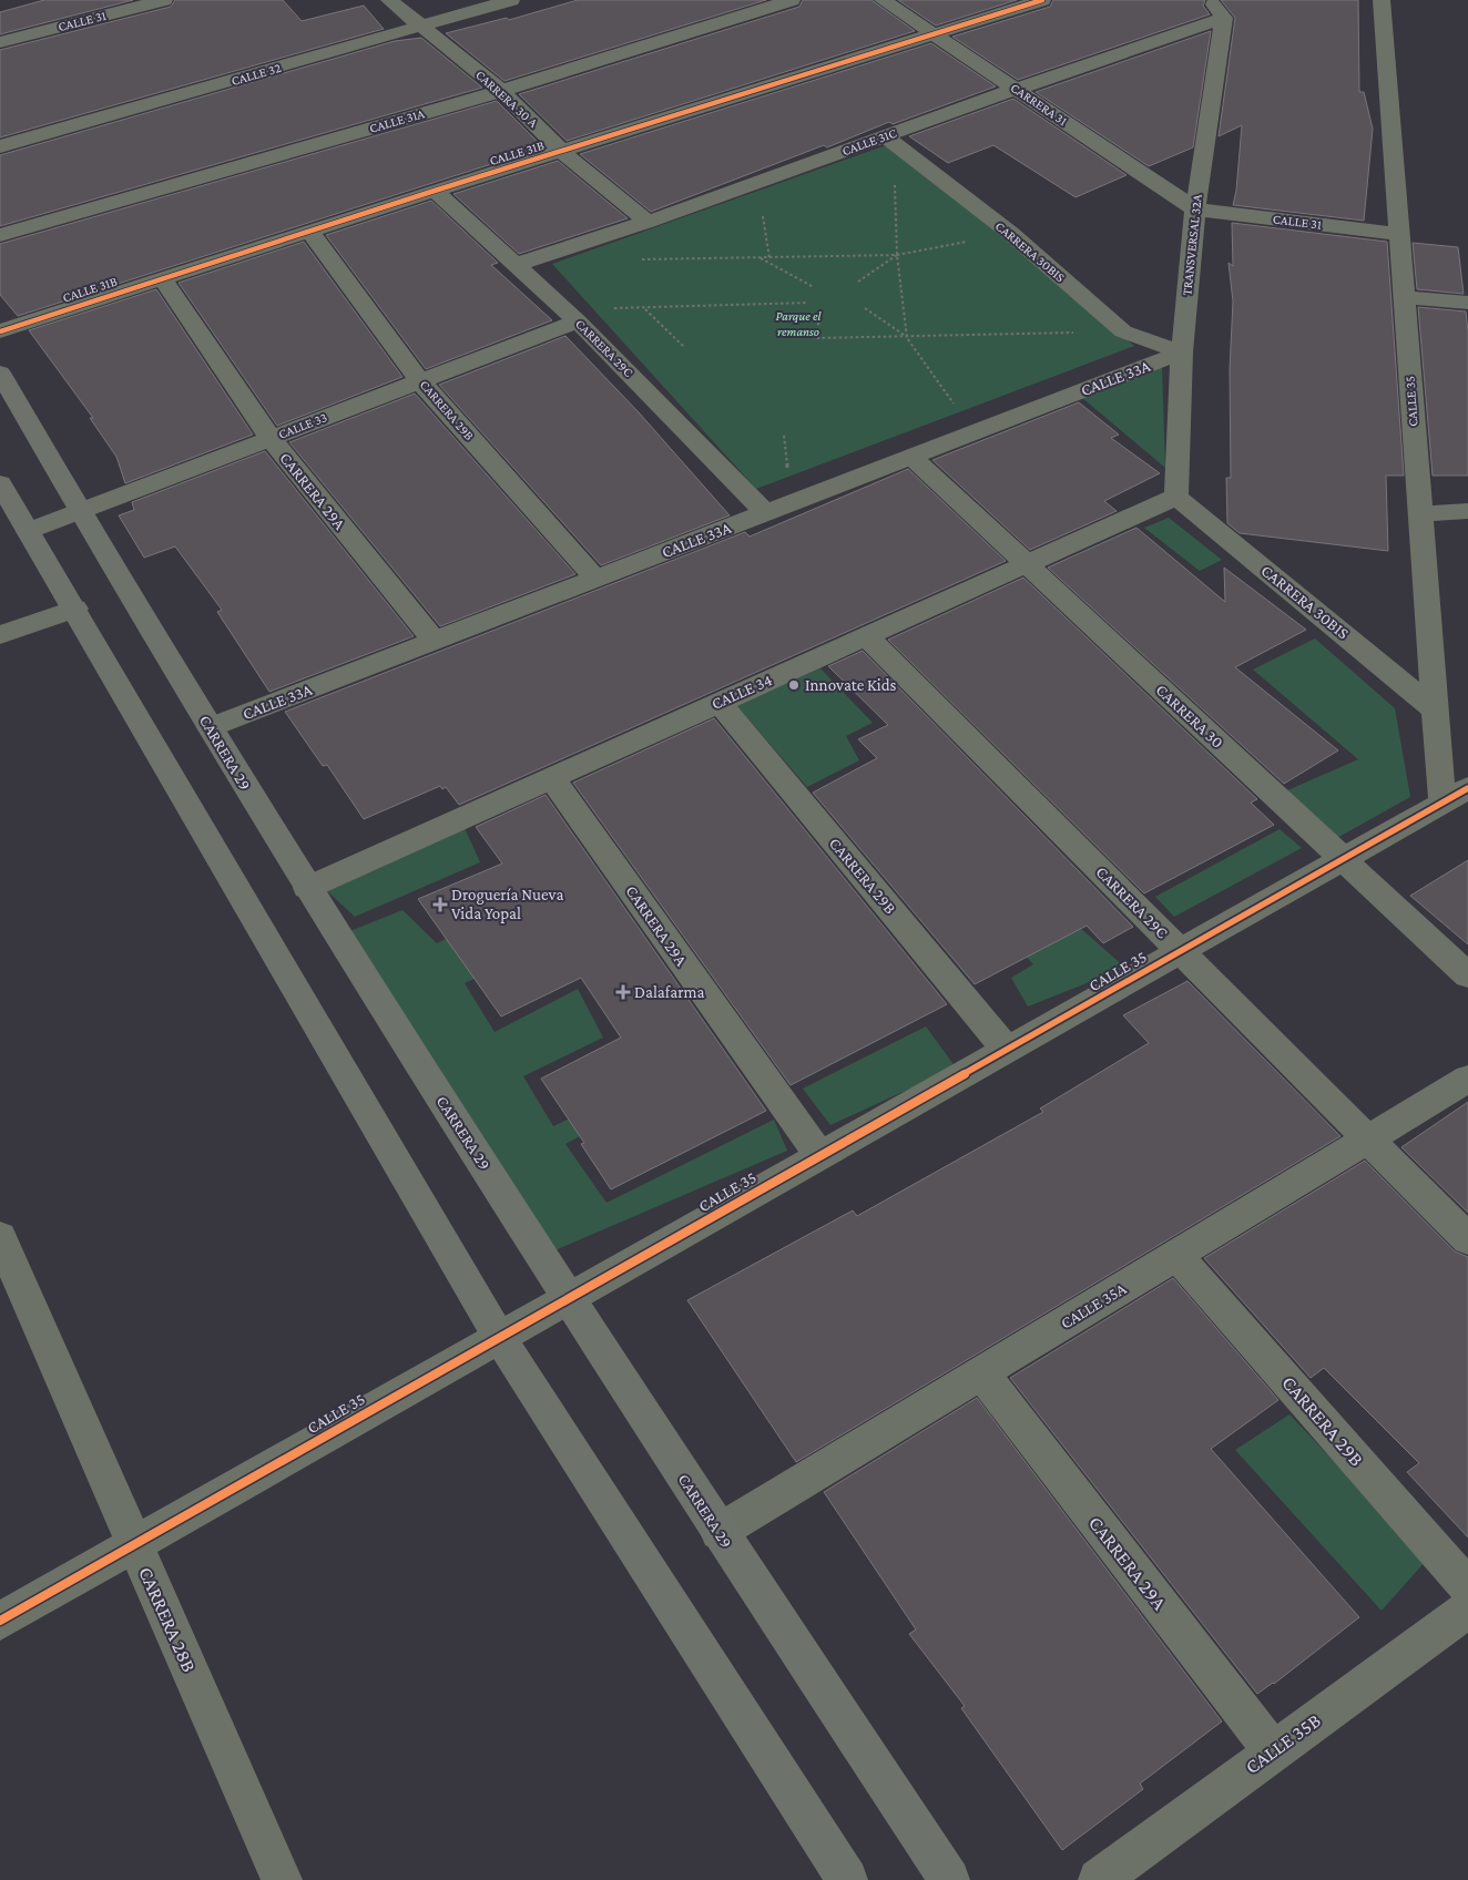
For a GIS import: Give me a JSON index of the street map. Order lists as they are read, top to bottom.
{
  "streets": {
    "main road": ["CARRERA 29"],
    "street": [
      "CALLE 31",
      "CALLE 32",
      "CARRERA 30 A",
      "CARRERA 31",
      "CALLE 31A",
      "CALLE 31C",
      "CALLE 31B",
      "TRANSVERSAL 32A",
      "CARRERA 30BIS",
      "CARRERA 29C",
      "CALLE 33A",
      "CALLE 35",
      "CARRERA 29B",
      "CALLE 33",
      "CARRERA 29A",
      "CALLE 34",
      "CARRERA 30",
      "CALLE 35A",
      "CARRERA 28B",
      "CALLE 35B"
    ]
  },
  "crossings": [
    ["CALLE 31", "CARRERA 31"],
    ["CALLE 31", "TRANSVERSAL 32A"],
    ["CALLE 31", "CALLE 35"],
    ["CALLE 32", "CARRERA 30 A"],
    ["CARRERA 30 A", "CALLE 31A"],
    ["CARRERA 30 A", "CALLE 31C"],
    ["CARRERA 30 A", "CALLE 31B"],
    ["CARRERA 31", "CALLE 31C"],
    ["CARRERA 31", "CALLE 31B"],
    ["CARRERA 31", "TRANSVERSAL 32A"],
    ["CALLE 31C", "TRANSVERSAL 32A"],
    ["CALLE 31C", "CARRERA 30BIS"],
    ["CALLE 31C", "CARRERA 29C"],
    ["CALLE 31B", "CARRERA 29C"],
    ["CALLE 31B", "CARRERA 29B"],
    ["CALLE 31B", "CARRERA 29A"],
    ["TRANSVERSAL 32A", "CARRERA 30BIS"],
    ["TRANSVERSAL 32A", "CALLE 33A"],
    ["TRANSVERSAL 32A", "CALLE 34"],
    ["CARRERA 30BIS", "CALLE 33A"],
    ["CARRERA 30BIS", "CALLE 35"],
    ["CARRERA 30BIS", "CALLE 34"],
    ["CARRERA 29C", "CALLE 33A"],
    ["CARRERA 29C", "CALLE 35"],
    ["CARRERA 29C", "CALLE 33"],
    ["CARRERA 29C", "CALLE 34"],
    ["CARRERA 29C", "CALLE 35A"],
    ["CALLE 33A", "CARRERA 29B"],
    ["CALLE 33A", "CARRERA 29A"],
    ["CALLE 33A", "CARRERA 30"],
    ["CALLE 33A", "CARRERA 29"],
    ["CALLE 35", "CARRERA 29B"],
    ["CALLE 35", "CARRERA 29A"],
    ["CALLE 35", "CARRERA 30"],
    ["CALLE 35", "CARRERA 29"],
    ["CALLE 35", "CARRERA 28B"],
    ["CARRERA 29B", "CALLE 33"],
    ["CARRERA 29B", "CALLE 34"],
    ["CARRERA 29B", "CALLE 35A"],
    ["CALLE 33", "CARRERA 29A"],
    ["CALLE 33", "CARRERA 29"],
    ["CARRERA 29A", "CALLE 34"],
    ["CARRERA 29A", "CALLE 35A"],
    ["CARRERA 29A", "CALLE 35B"],
    ["CALLE 34", "CARRERA 30"],
    ["CALLE 34", "CARRERA 29"],
    ["CARRERA 29", "CALLE 35A"]
  ],
  "parks": ["Parque el remanso"],
  "places": {
    "other": ["Innovate Kids"],
    "health": ["Droguería Nueva Vida Yopal", "Dalafarma"]
  }
}
